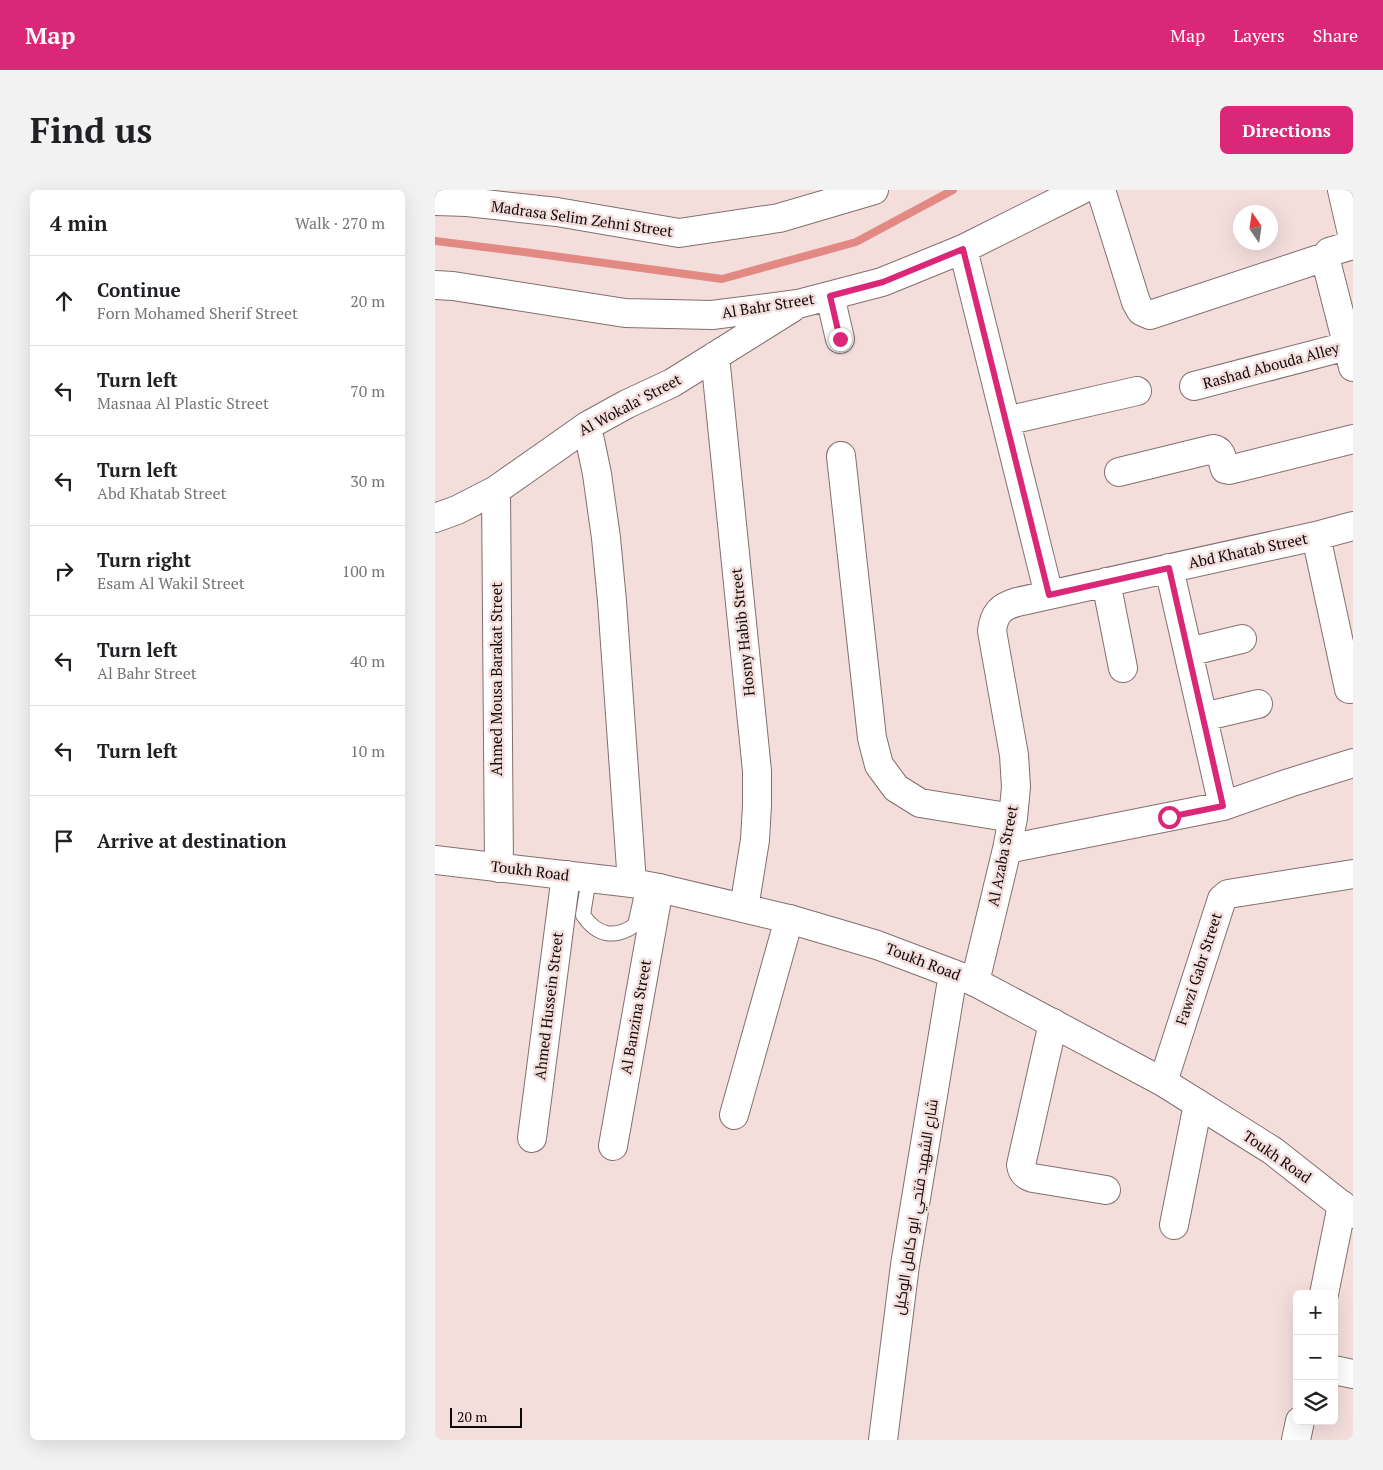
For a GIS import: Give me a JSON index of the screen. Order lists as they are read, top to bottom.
{
  "streets": {
    "street": [
      "Madrasa Selim Zehni Street",
      "Al Bahr Street",
      "Rashad Abouda Alley",
      "Al Wokala' Street",
      "Abd Khatab Street",
      "Hosny Habib Street",
      "Ahmed Mousa Barakat Street",
      "Al Azaba Street",
      "Toukh Road",
      "Fawzi Gabr Street",
      "Ahmed Hussein Street",
      "Al Banzina Street",
      "شارع الشهيد فتحي ابو كامل الوكيل"
    ]
  },
  "crossings": [
    ["Al Bahr Street", "Al Wokala' Street"],
    ["Al Wokala' Street", "Hosny Habib Street"],
    ["Al Wokala' Street", "Ahmed Mousa Barakat Street"],
    ["Al Wokala' Street", "Al Banzina Street"],
    ["Abd Khatab Street", "Al Azaba Street"],
    ["Hosny Habib Street", "Toukh Road"],
    ["Ahmed Mousa Barakat Street", "Toukh Road"],
    ["Al Azaba Street", "Toukh Road"],
    ["Al Azaba Street", "شارع الشهيد فتحي ابو كامل الوكيل"],
    ["Toukh Road", "Fawzi Gabr Street"],
    ["Toukh Road", "Ahmed Hussein Street"],
    ["Toukh Road", "Al Banzina Street"],
    ["Toukh Road", "شارع الشهيد فتحي ابو كامل الوكيل"]
  ],
  "scale_bar": "20 m",
  "north": "top",
  "page": {
    "header": "Map",
    "nav": ["Map", "Layers", "Share"],
    "buttons": "Directions",
    "title": "Find us",
    "heading": ["4 min", "Walk · 270 m"],
    "list": [
      ["Continue", "Forn Mohamed Sherif Street", "20 m"],
      ["Turn left", "Masnaa Al Plastic Street", "70 m"],
      ["Turn left", "Abd Khatab Street", "30 m"],
      ["Turn right", "Esam Al Wakil Street", "100 m"],
      ["Turn left", "Al Bahr Street", "40 m"],
      ["Turn left", "10 m"],
      "Arrive at destination"
    ],
    "map_buttons": ["+", "−"],
    "scale": "20 m"
  }
}
